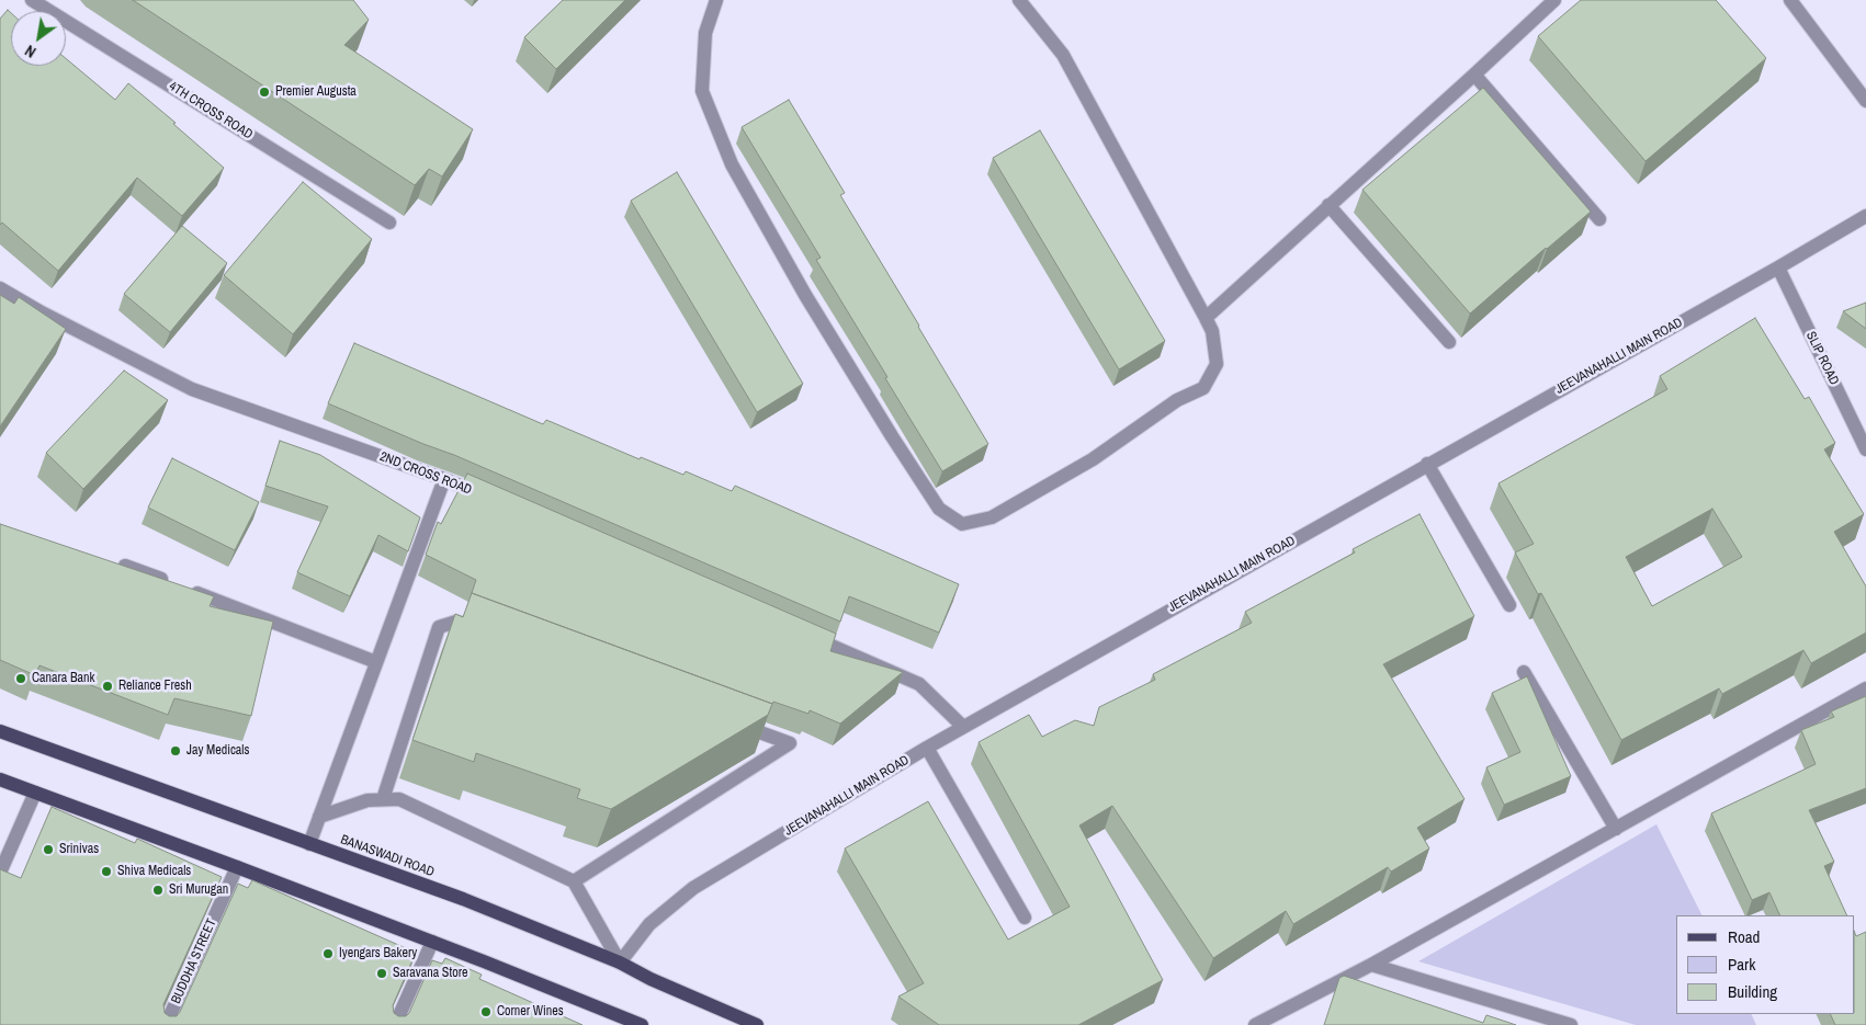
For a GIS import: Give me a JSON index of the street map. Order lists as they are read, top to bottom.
{
  "streets": {
    "main road": ["BANASWADI ROAD"],
    "street": [
      "4TH CROSS ROAD",
      "JEEVANAHALLI MAIN ROAD",
      "SLIP ROAD",
      "2ND CROSS ROAD",
      "BUDDHA STREET"
    ]
  },
  "crossings": [
    ["JEEVANAHALLI MAIN ROAD", "SLIP ROAD"],
    ["JEEVANAHALLI MAIN ROAD", "BANASWADI ROAD"]
  ],
  "places": [
    "Premier Augusta",
    "Canara Bank",
    "Reliance Fresh",
    "Jay Medicals",
    "Srinivas",
    "Shiva Medicals",
    "Sri Murugan",
    "Iyengars Bakery",
    "Saravana Store",
    "Corner Wines"
  ],
  "legend": ["Road", "Park", "Building"],
  "north": "bottom left"
}
